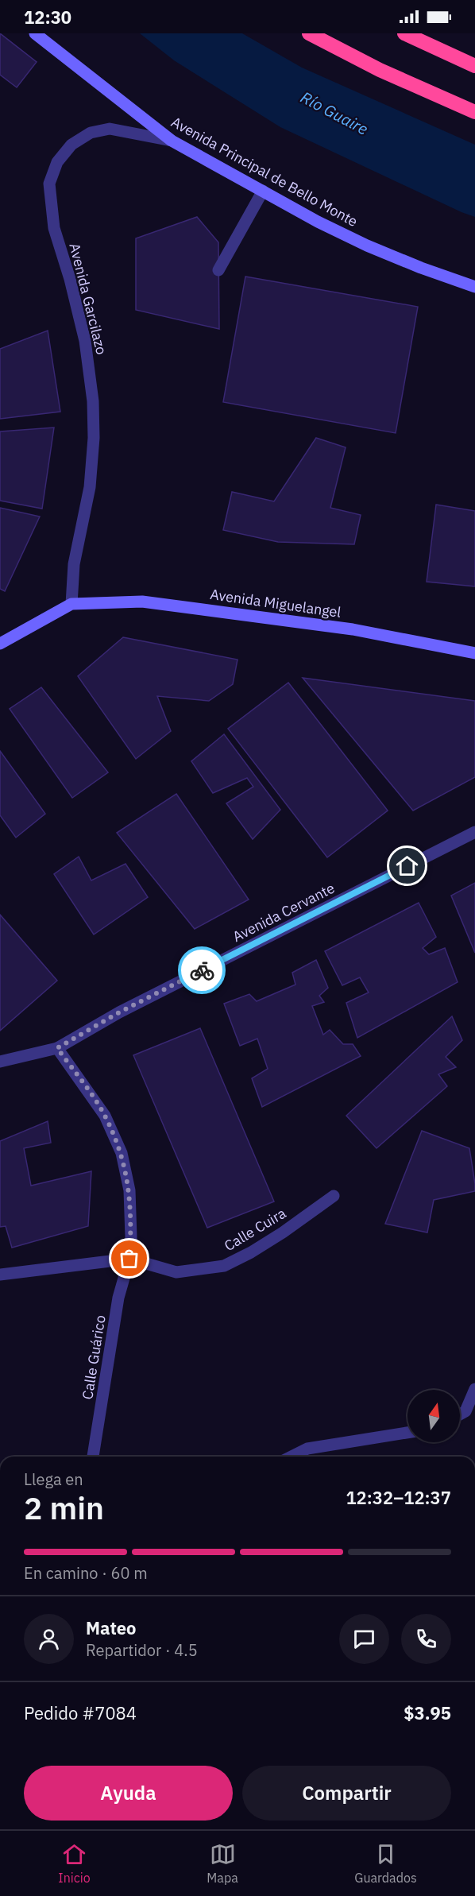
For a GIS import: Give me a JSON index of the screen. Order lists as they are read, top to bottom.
{
  "streets": {
    "street": [
      "Avenida Principal de Bello Monte",
      "Avenida Garcilazo",
      "Avenida Miguelangel",
      "Avenida Cervante",
      "Calle Cuira",
      "Calle Guárico"
    ]
  },
  "crossings": [
    ["Avenida Principal de Bello Monte", "Avenida Garcilazo"],
    ["Avenida Garcilazo", "Avenida Miguelangel"],
    ["Avenida Cervante", "Calle Guárico"],
    ["Calle Cuira", "Calle Guárico"]
  ],
  "water": ["Río Guaire"],
  "north": "top",
  "page": {
    "status": "12:30",
    "heading": ["2 min", "Llega en", "12:32–12:37"],
    "panel": [
      "Mateo",
      "Repartidor · 4.5",
      "Pedido #7084",
      "$3.95"
    ],
    "bar": "En camino · 60 m",
    "buttons": ["Ayuda", "Compartir"],
    "tabs": ["Inicio", "Mapa", "Guardados"]
  }
}
